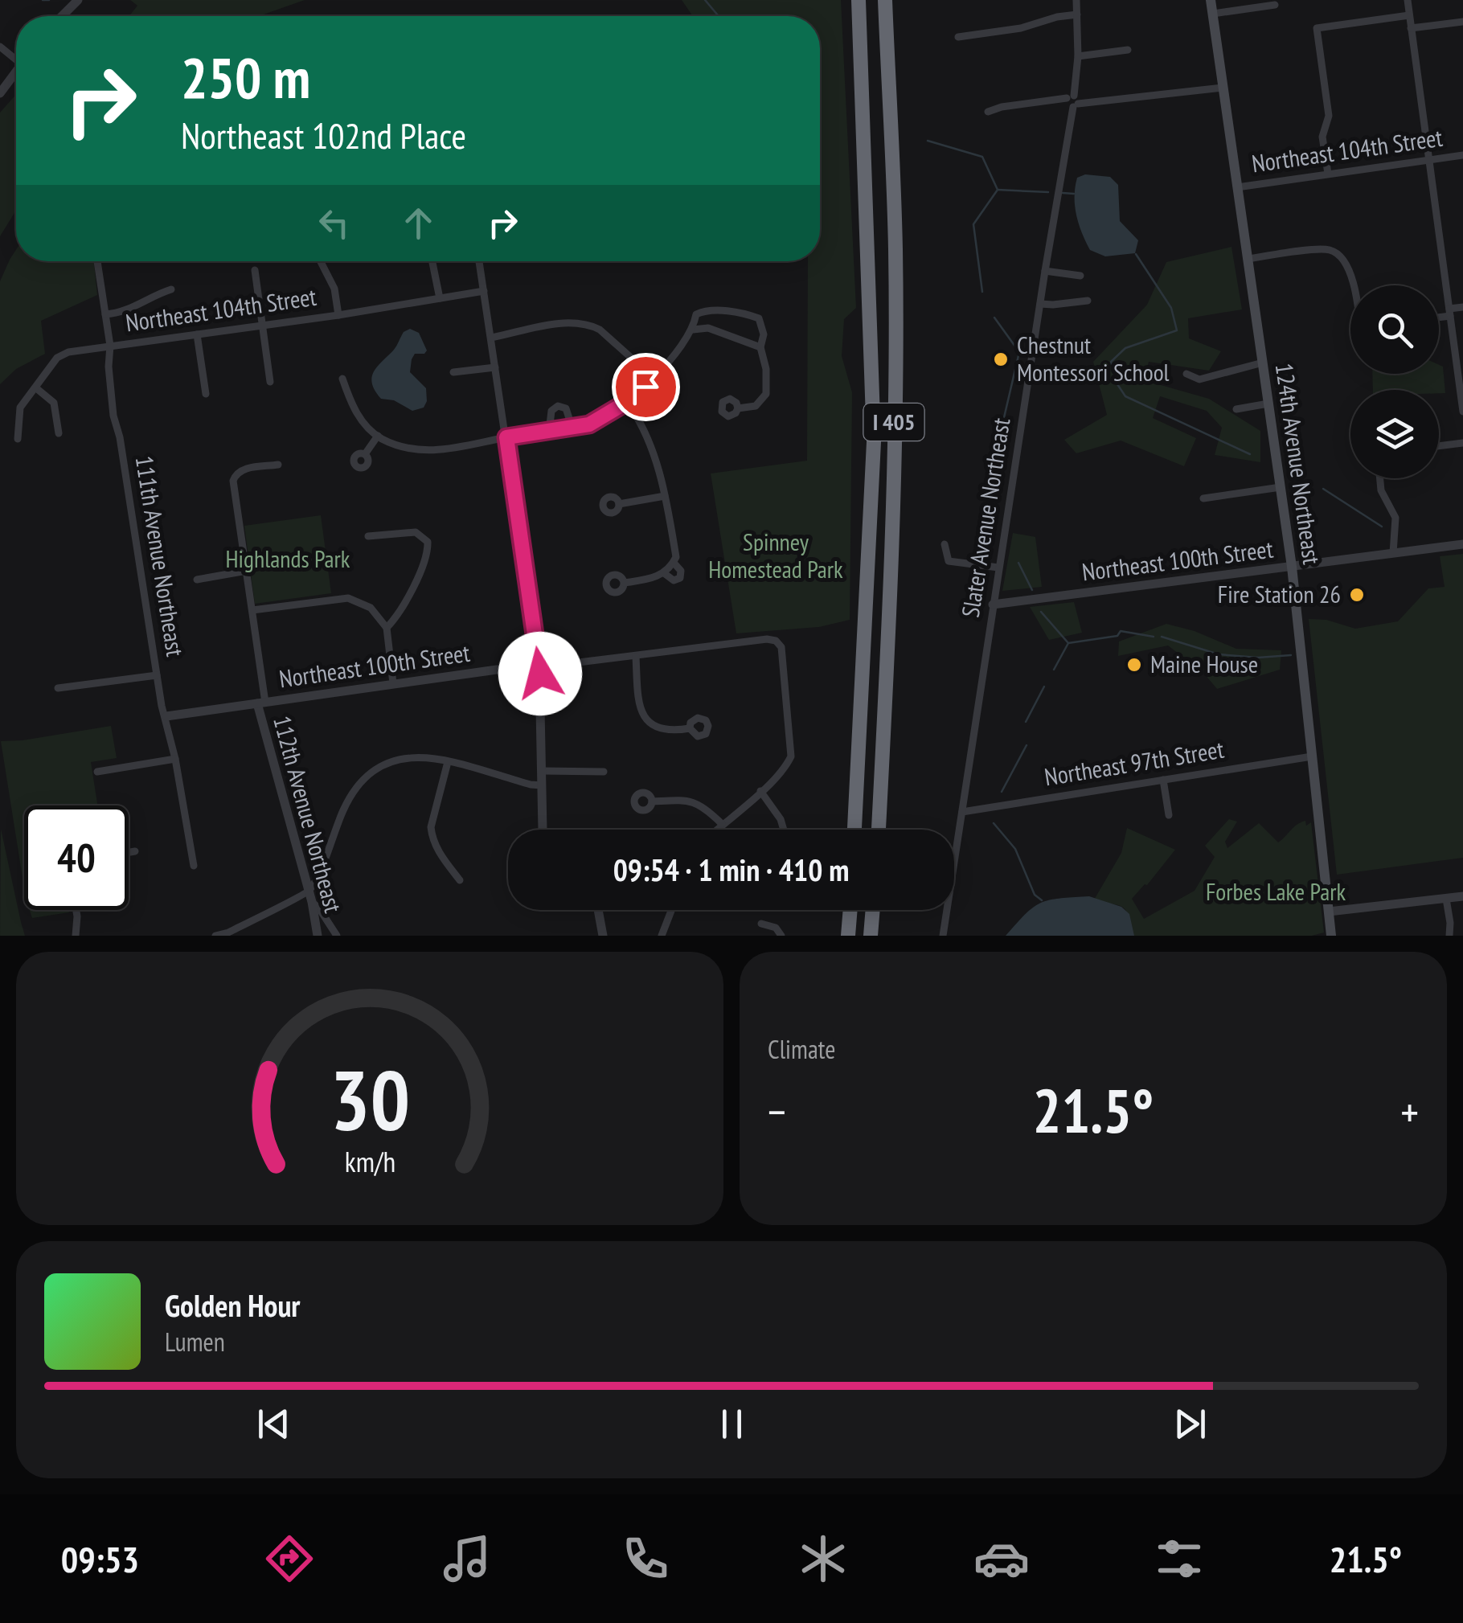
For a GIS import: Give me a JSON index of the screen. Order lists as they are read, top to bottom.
{
  "streets": {
    "highway": ["I 405"],
    "main road": ["124th Avenue Northeast"],
    "street": [
      "Northeast 104th Street",
      "Slater Avenue Northeast",
      "111th Avenue Northeast",
      "Northeast 100th Street",
      "Northeast 97th Street",
      "112th Avenue Northeast"
    ]
  },
  "crossings": [
    ["Northeast 104th Street", "124th Avenue Northeast"],
    ["Northeast 104th Street", "111th Avenue Northeast"],
    ["124th Avenue Northeast", "Northeast 100th Street"],
    ["124th Avenue Northeast", "Northeast 97th Street"],
    ["Slater Avenue Northeast", "Northeast 100th Street"],
    ["Slater Avenue Northeast", "Northeast 97th Street"],
    ["111th Avenue Northeast", "Northeast 100th Street"],
    ["Northeast 100th Street", "112th Avenue Northeast"]
  ],
  "parks": ["Spinney Homestead Park", "Highlands Park", "Forbes Lake Park"],
  "places": ["Chestnut Montessori School", "Fire Station 26", "Maine House"],
  "page": {
    "turn": ["250 m", "Northeast 102nd Place"],
    "limit": "40",
    "trip": "09:54 · 1 min · 410 m",
    "tile": "Climate",
    "heat": ["−", "21.5°", "+"],
    "song": ["Golden Hour", "Lumen"],
    "tabs": ["09:53", "21.5°"],
    "gauge": ["30", "km/h"]
  }
}
